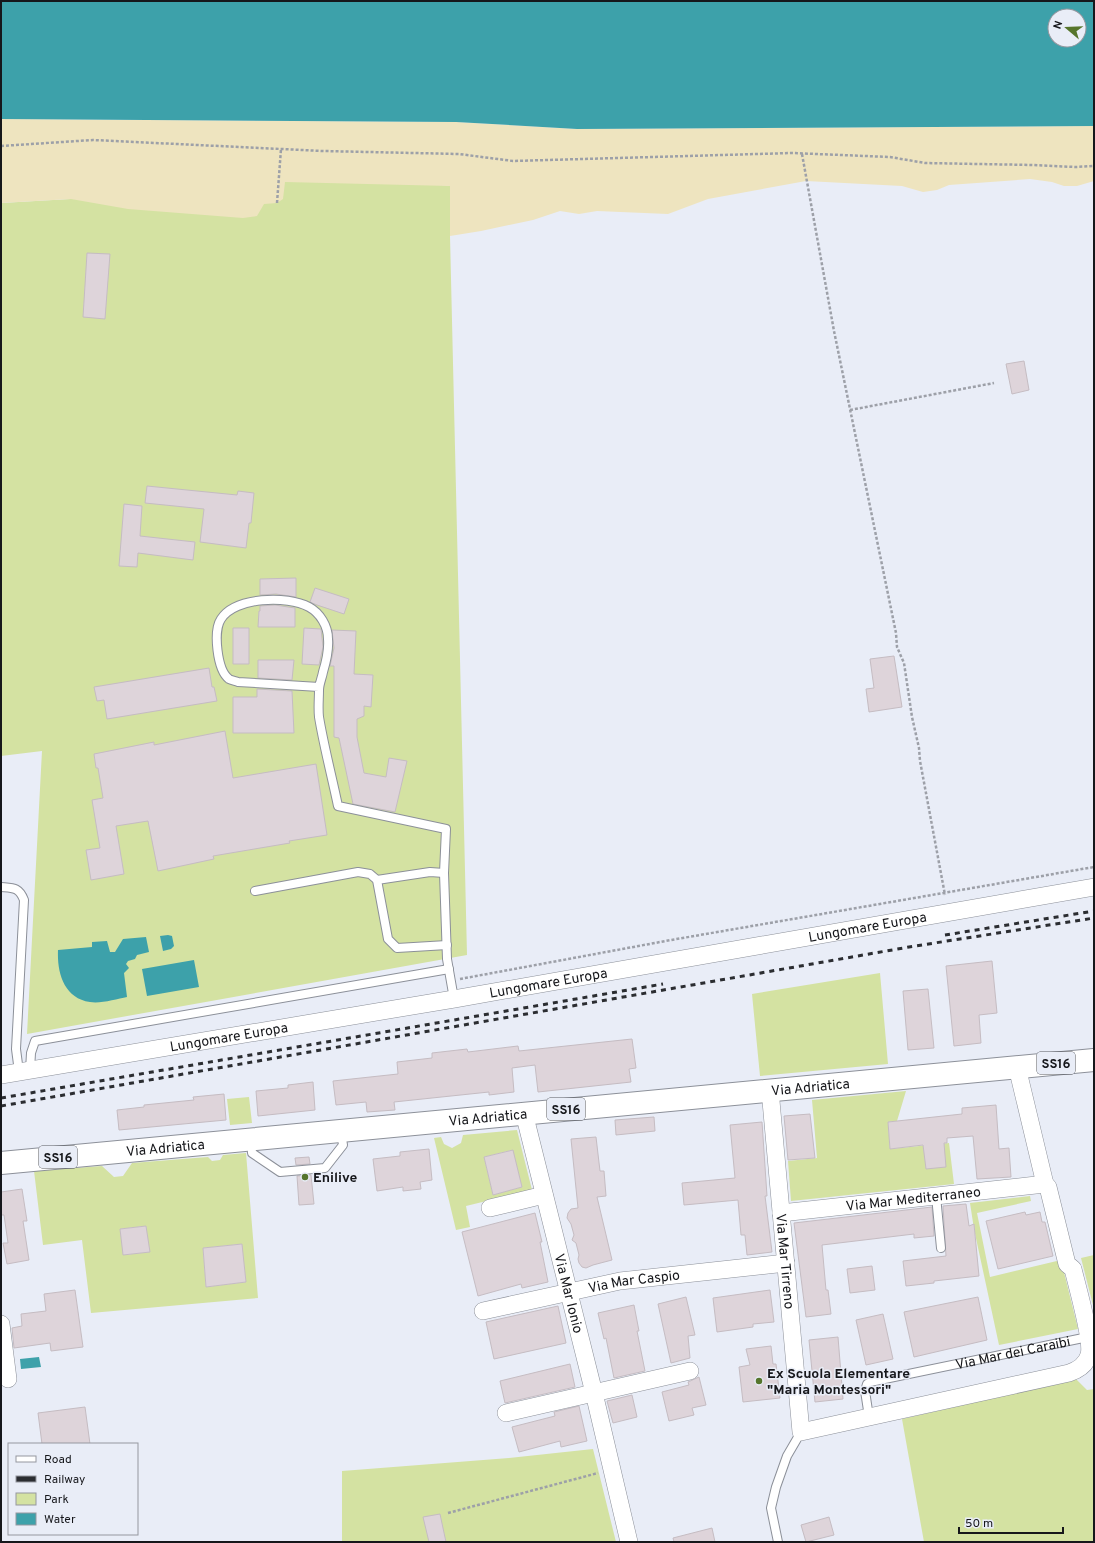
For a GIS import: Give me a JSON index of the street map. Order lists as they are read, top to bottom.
{
  "streets": {
    "main road": ["SS16", "Via Adriatica"],
    "street": [
      "Lungomare Europa",
      "Via Mar Mediterraneo",
      "Via Mar Tirreno",
      "Via Mar Caspio",
      "Via Mar Ionio",
      "Via Mar dei Caraibi"
    ]
  },
  "crossings": [
    ["Via Adriatica", "Via Mar Tirreno"],
    ["Via Adriatica", "Via Mar Ionio"],
    ["Via Mar Mediterraneo", "Via Mar Tirreno"],
    ["Via Mar Tirreno", "Via Mar Caspio"],
    ["Via Mar Tirreno", "Via Mar dei Caraibi"],
    ["Via Mar Caspio", "Via Mar Ionio"]
  ],
  "places": ["Enilive", "Ex Scuola Elementare \"Maria Montessori\""],
  "legend": [
    "Road",
    "Railway",
    "Park",
    "Water"
  ],
  "scale_bar": "50 m",
  "north": "left"
}
